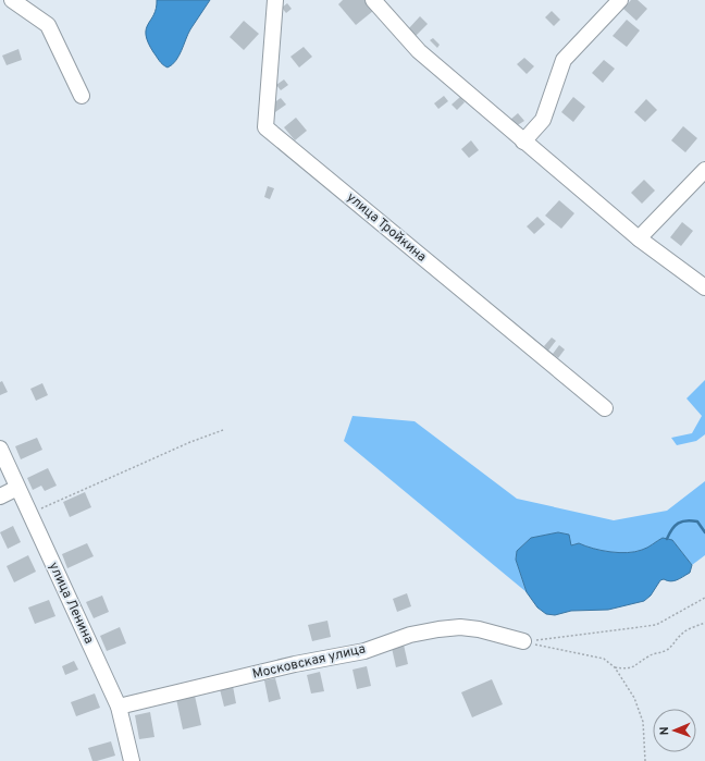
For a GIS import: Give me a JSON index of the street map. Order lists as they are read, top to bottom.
{
  "streets": {
    "street": ["улица Тройкина", "улица Ленина", "Московская улица"]
  },
  "crossings": [
    ["улица Ленина", "Московская улица"]
  ],
  "north": "left"
}
